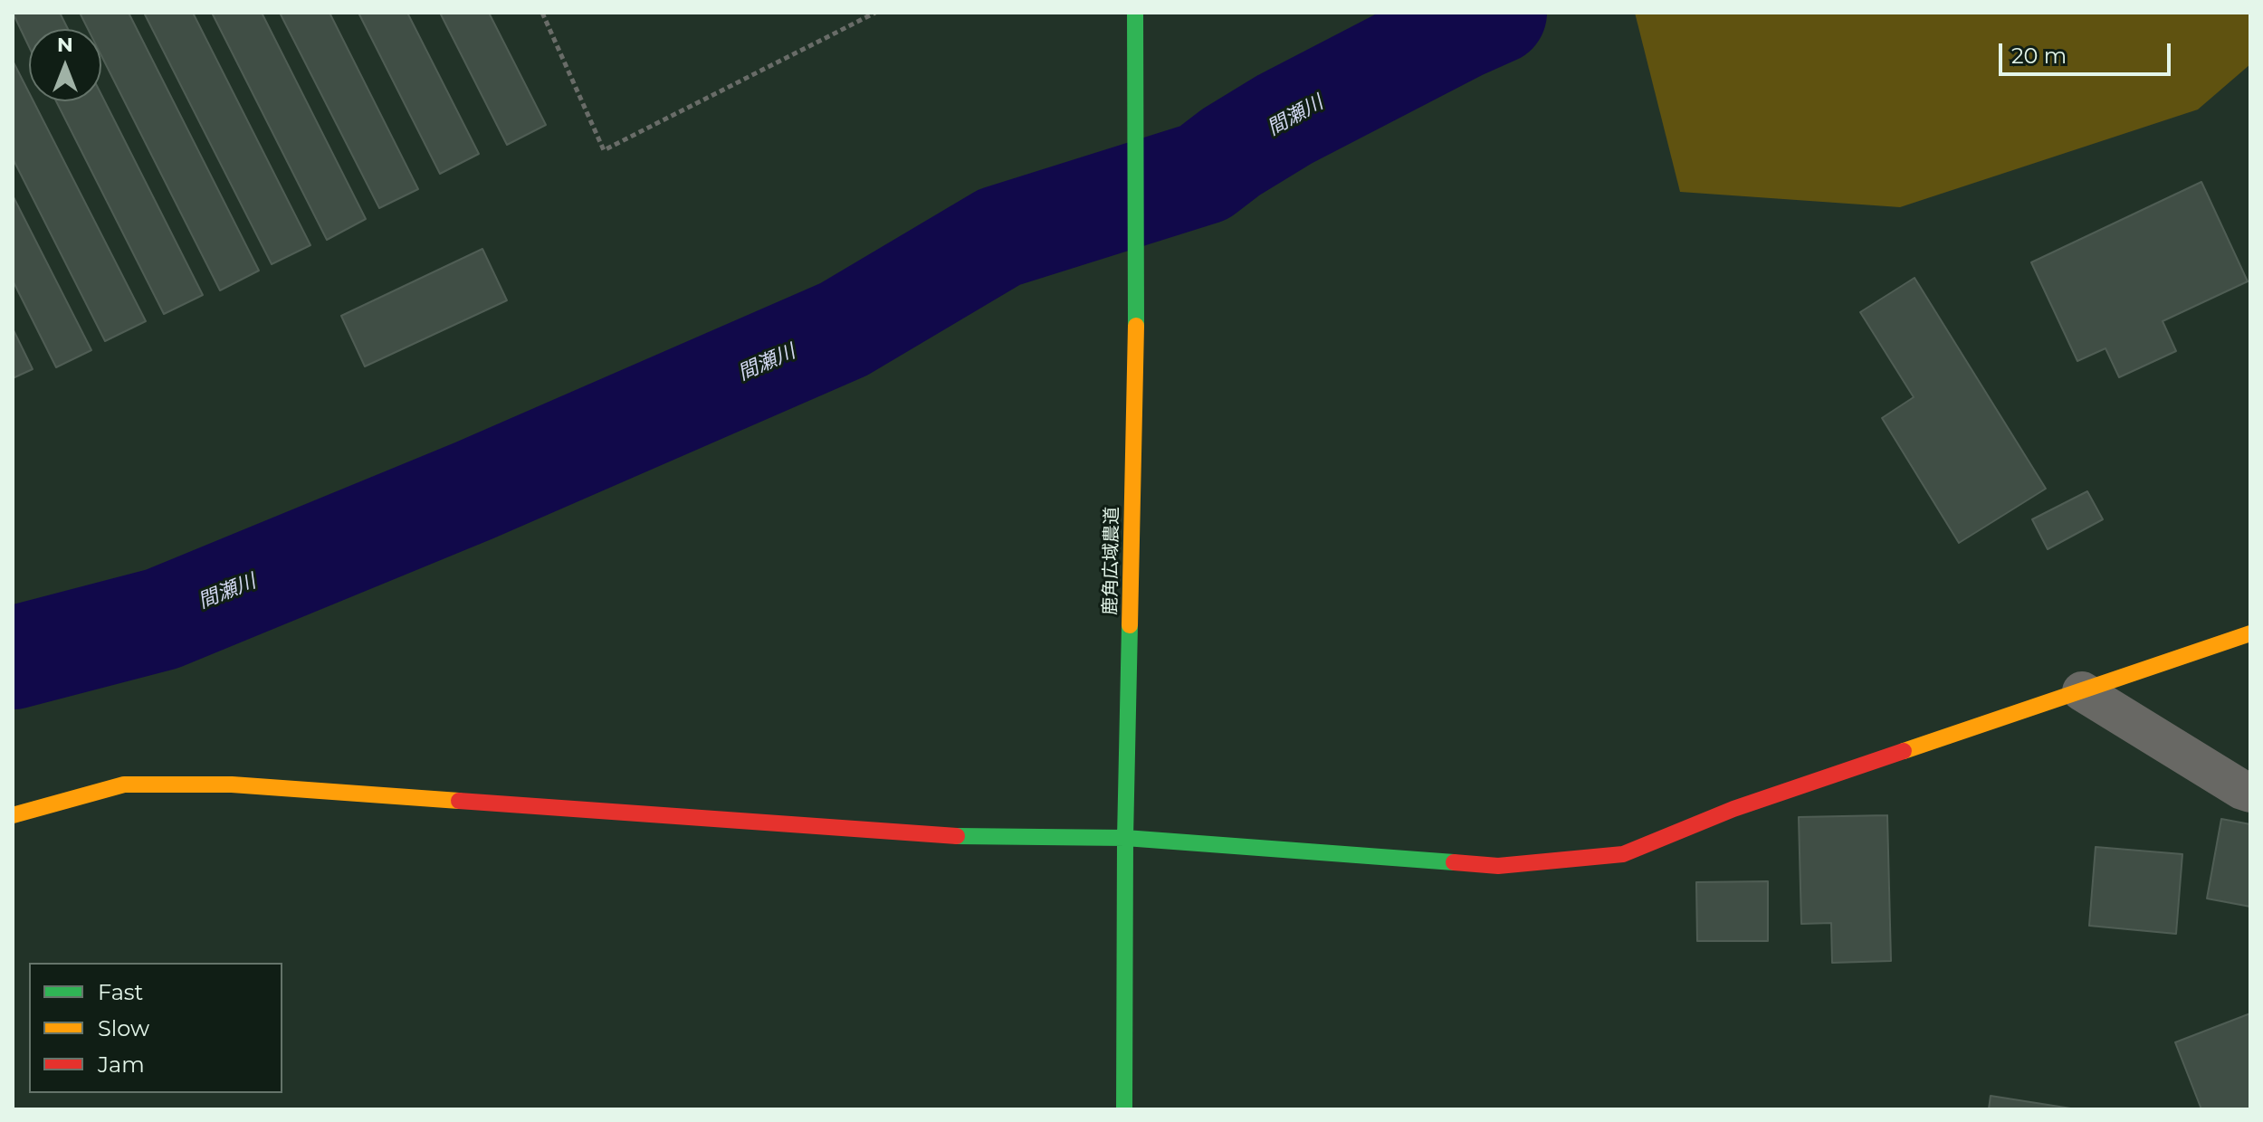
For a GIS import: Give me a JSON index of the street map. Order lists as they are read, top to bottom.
{
  "streets": {
    "street": ["鹿角広域農道"]
  },
  "water": ["間瀬川"],
  "legend": ["Fast", "Slow", "Jam"],
  "scale_bar": "20 m",
  "north": "top"
}
